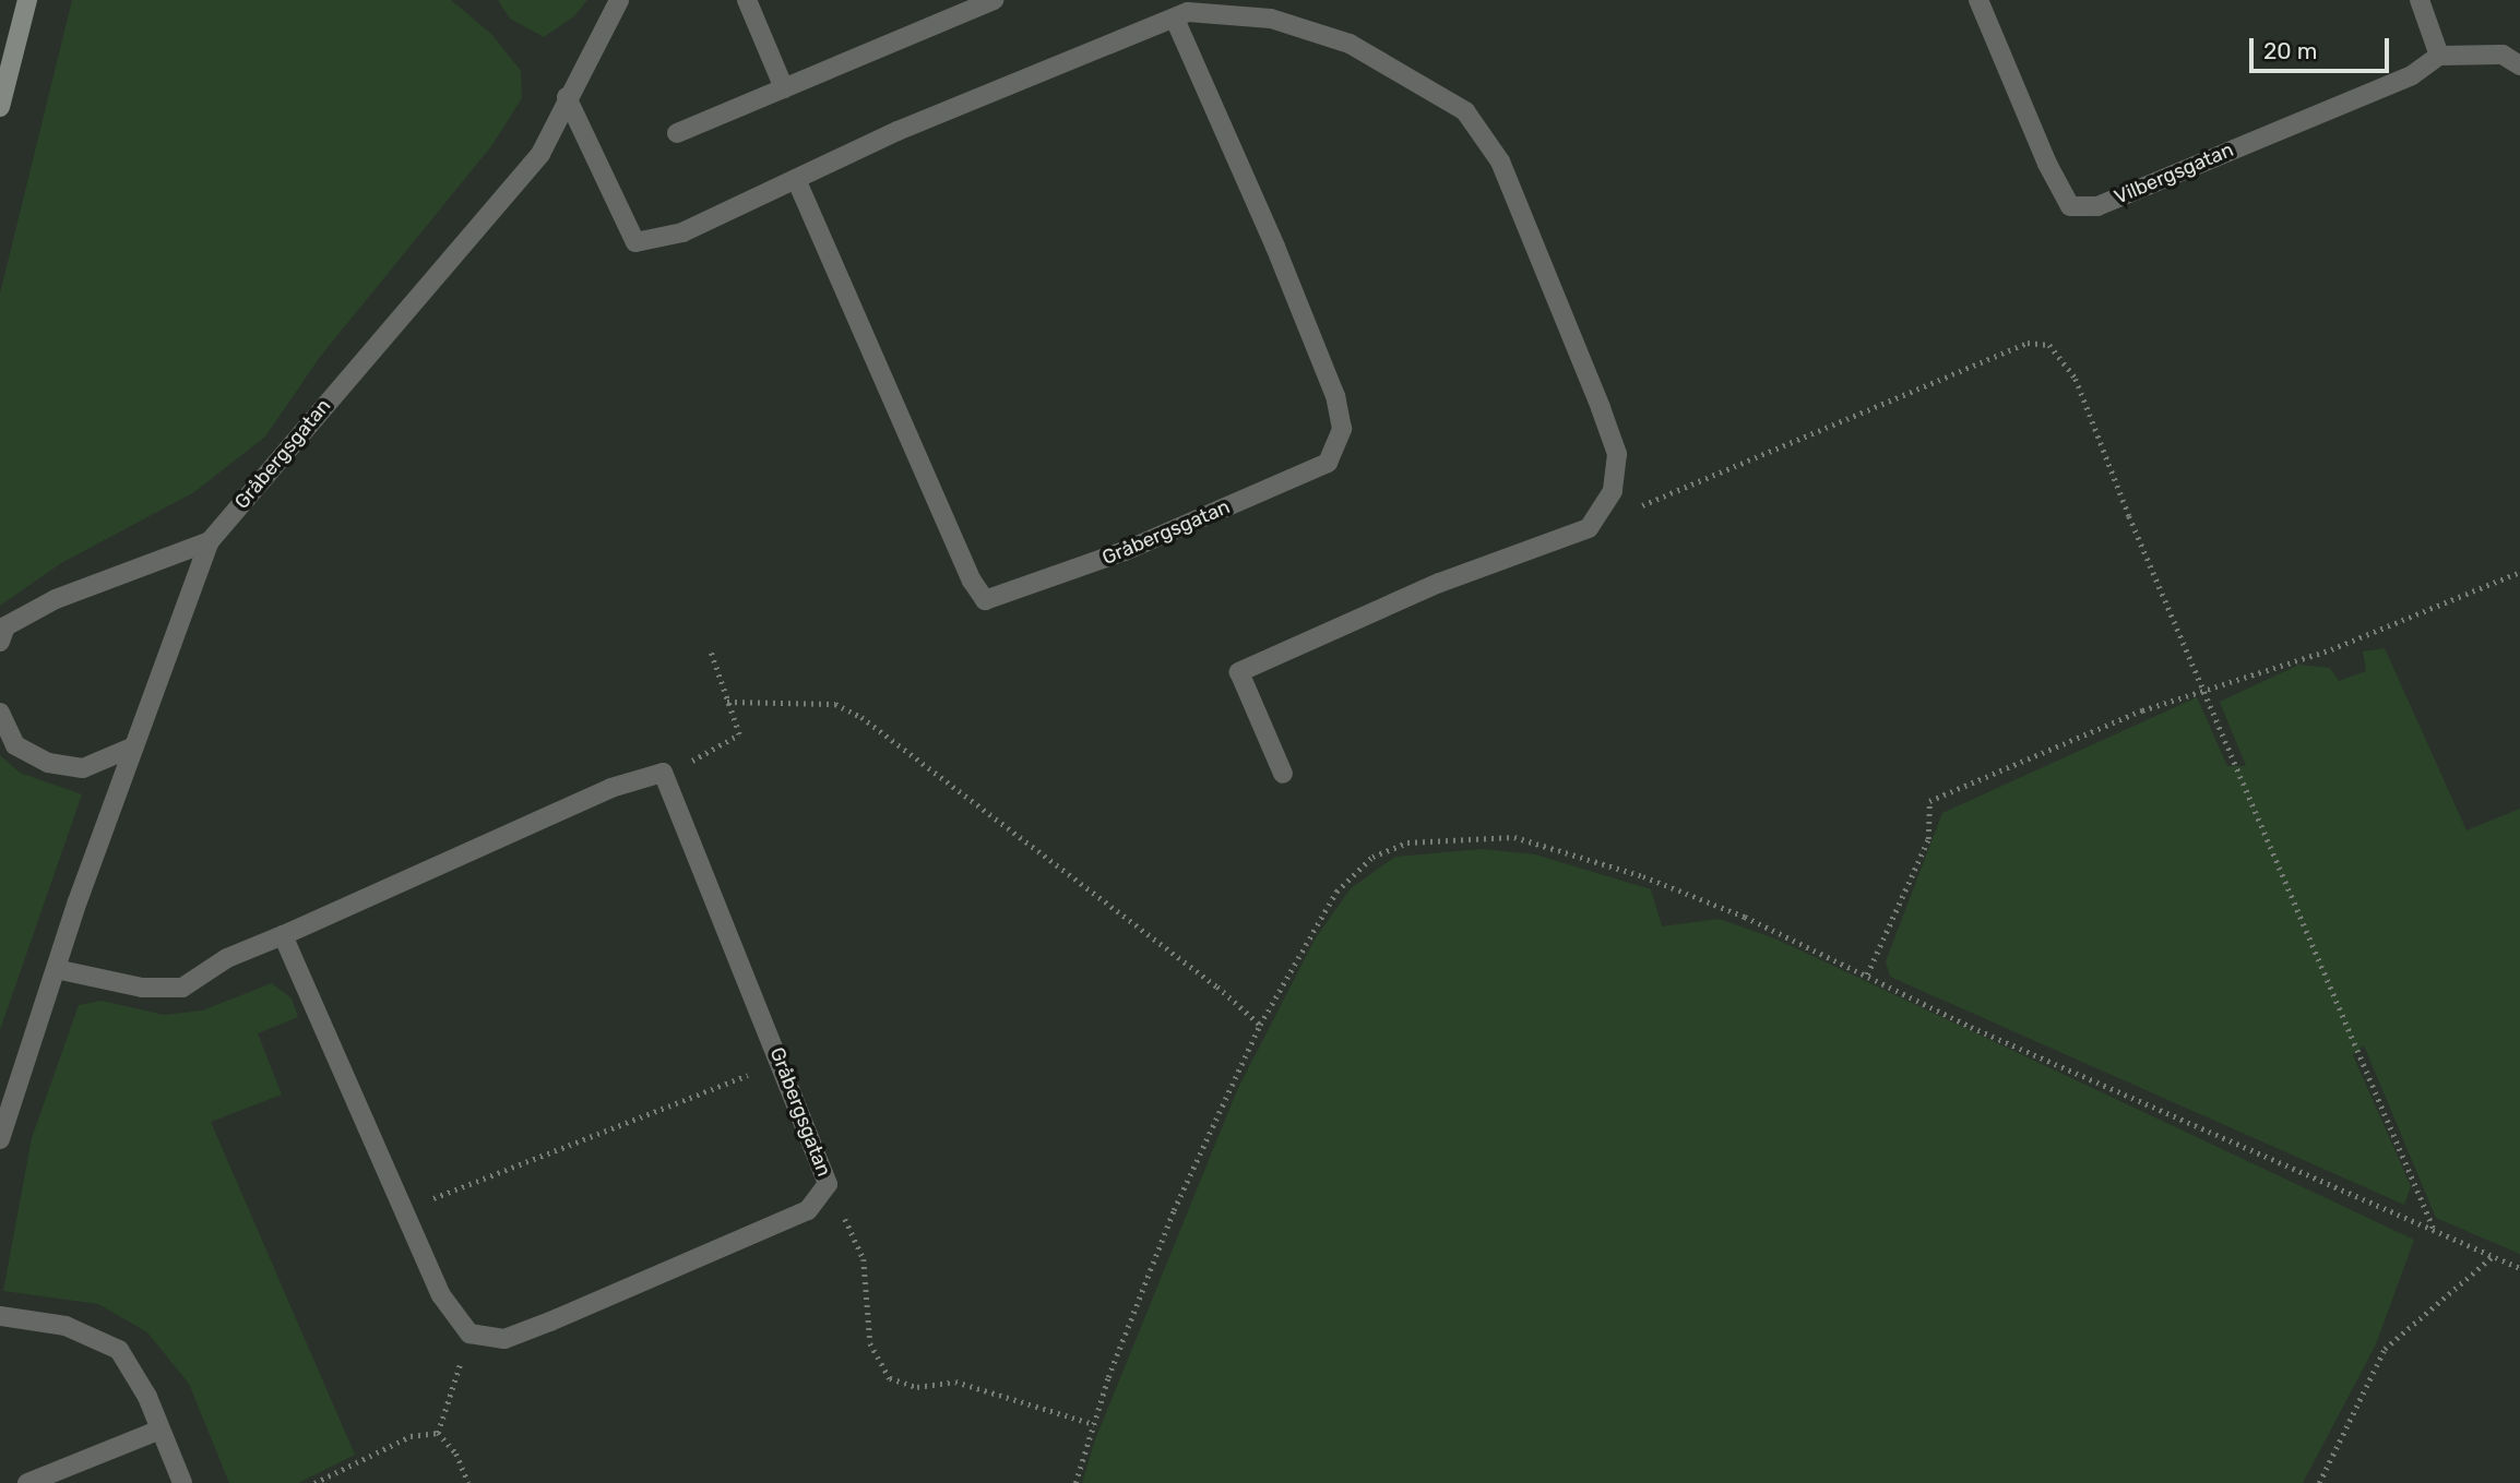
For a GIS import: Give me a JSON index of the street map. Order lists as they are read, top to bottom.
{
  "streets": {
    "street": ["Vilbergsgatan", "Gråbergsgatan"]
  },
  "scale_bar": "20 m"
}
